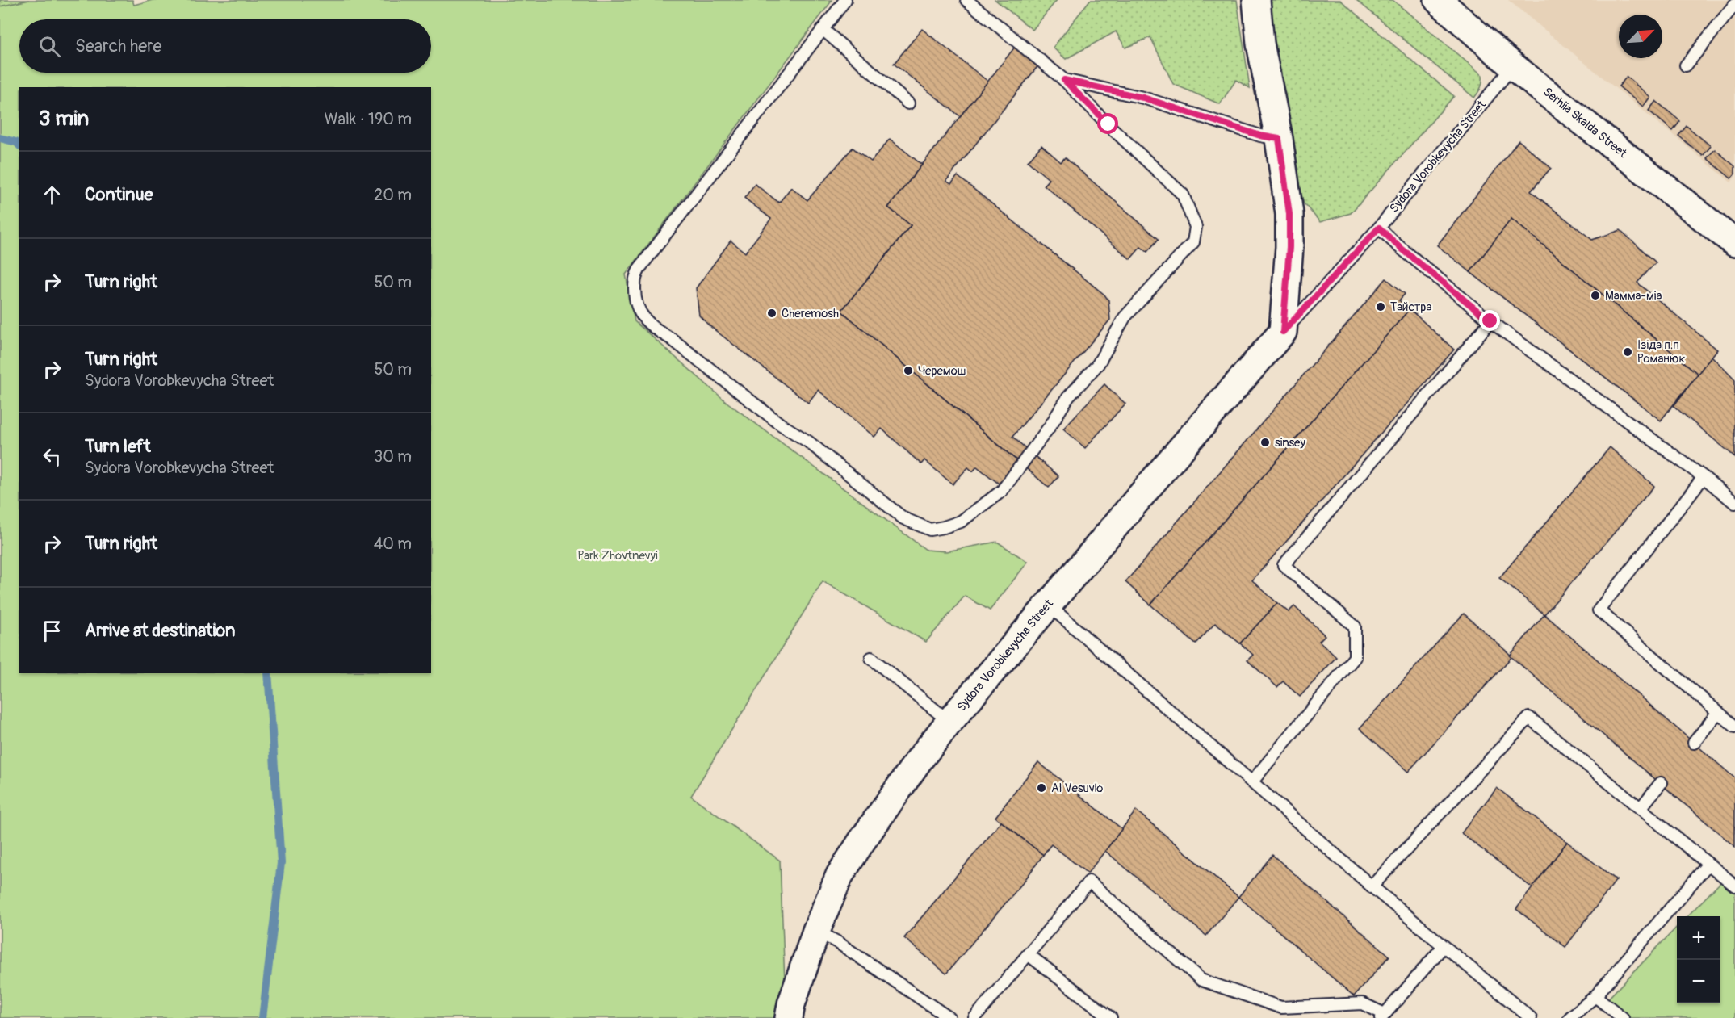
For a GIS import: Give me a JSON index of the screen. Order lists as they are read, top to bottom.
{
  "streets": {
    "street": ["Serhiia Skalda Street", "Sydora Vorobkevycha Street"]
  },
  "crossings": [
    ["Serhiia Skalda Street", "Sydora Vorobkevycha Street"]
  ],
  "parks": ["Park Zhovtnevyi"],
  "places": [
    "Мамма-міа",
    "Тайстра",
    "Cheremosh",
    "Ізіда п.п Романюк",
    "Черемош",
    "sinsey",
    "Al Vesuvio"
  ],
  "north": "top right",
  "page": {
    "search": "Search here",
    "heading": ["3 min", "Walk · 190 m"],
    "list": [
      ["Continue", "20 m"],
      ["Turn right", "50 m"],
      ["Turn right", "Sydora Vorobkevycha Street", "50 m"],
      ["Turn left", "Sydora Vorobkevycha Street", "30 m"],
      ["Turn right", "40 m"],
      "Arrive at destination"
    ],
    "map_buttons": ["+", "−"]
  }
}
